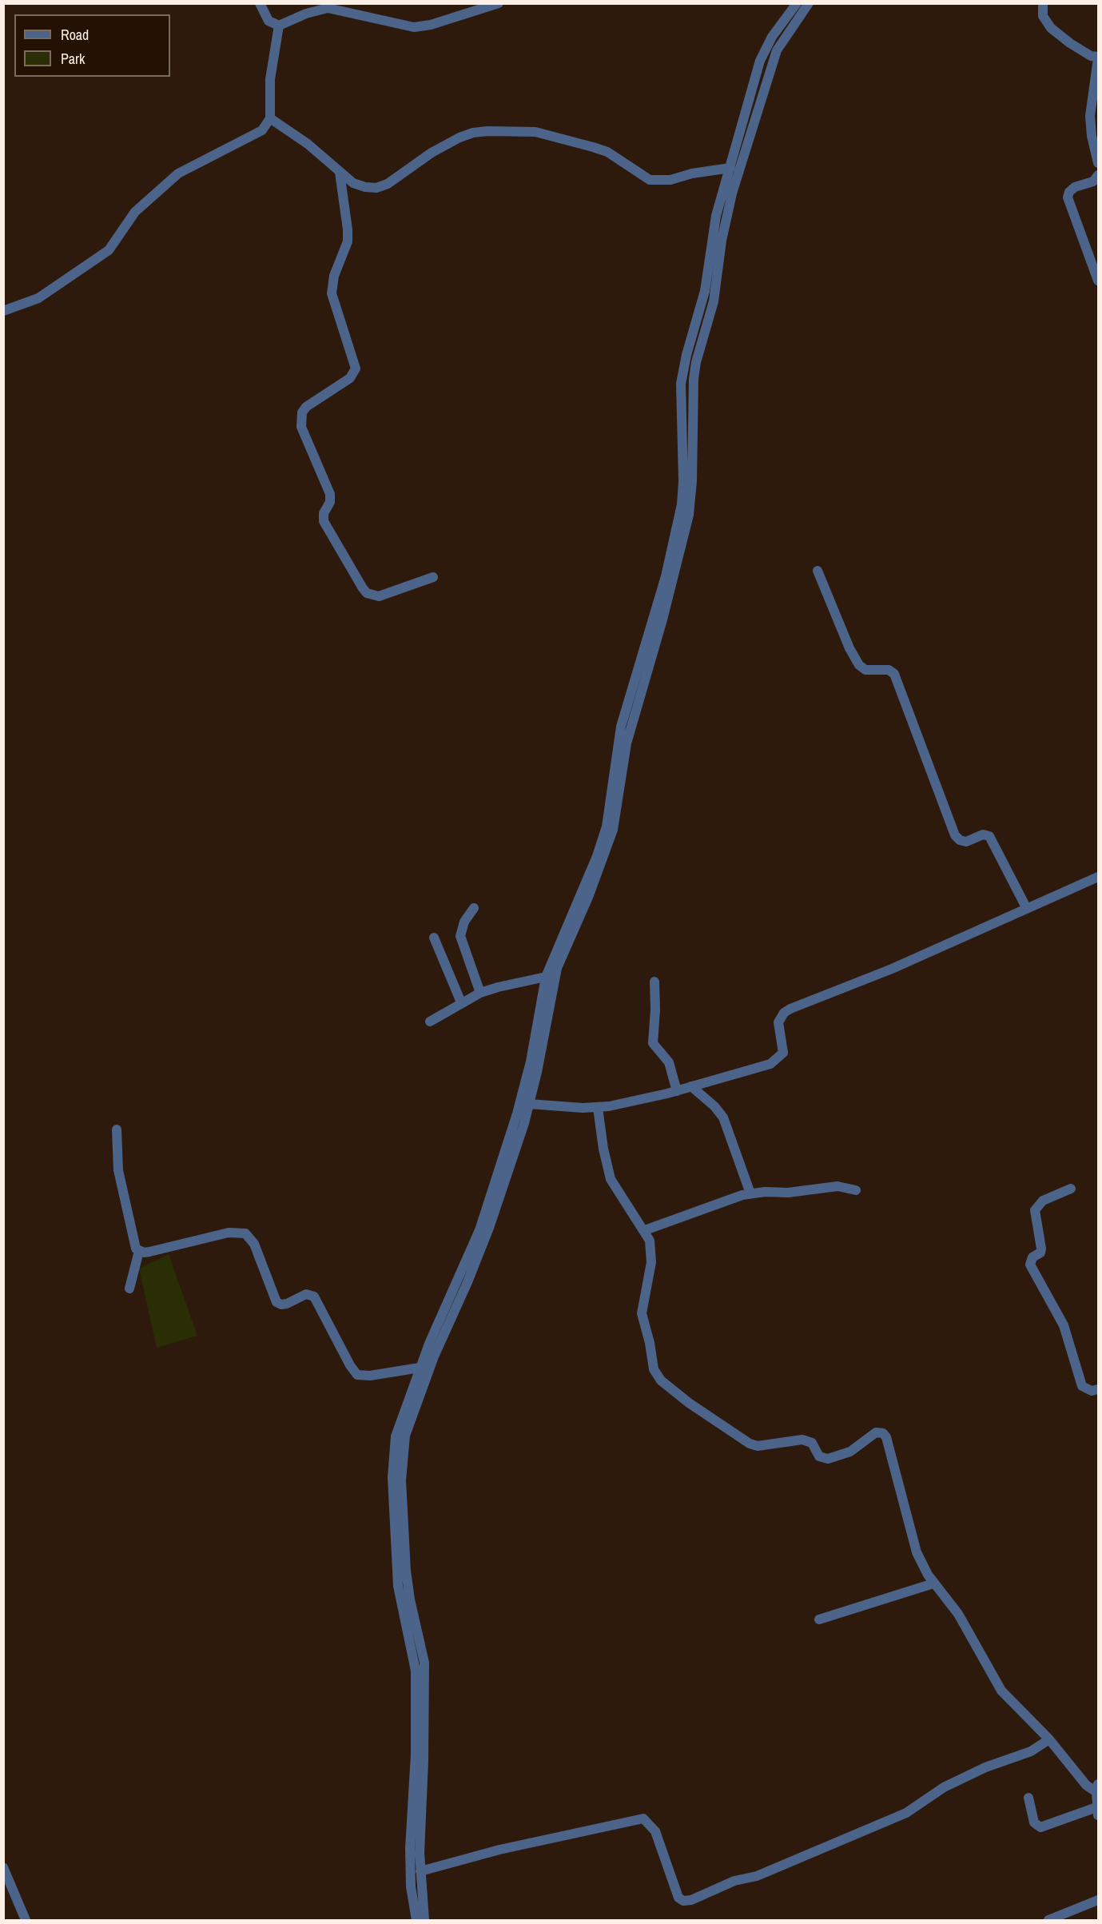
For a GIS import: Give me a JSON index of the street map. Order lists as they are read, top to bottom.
{
  "legend": ["Road", "Park"]
}
